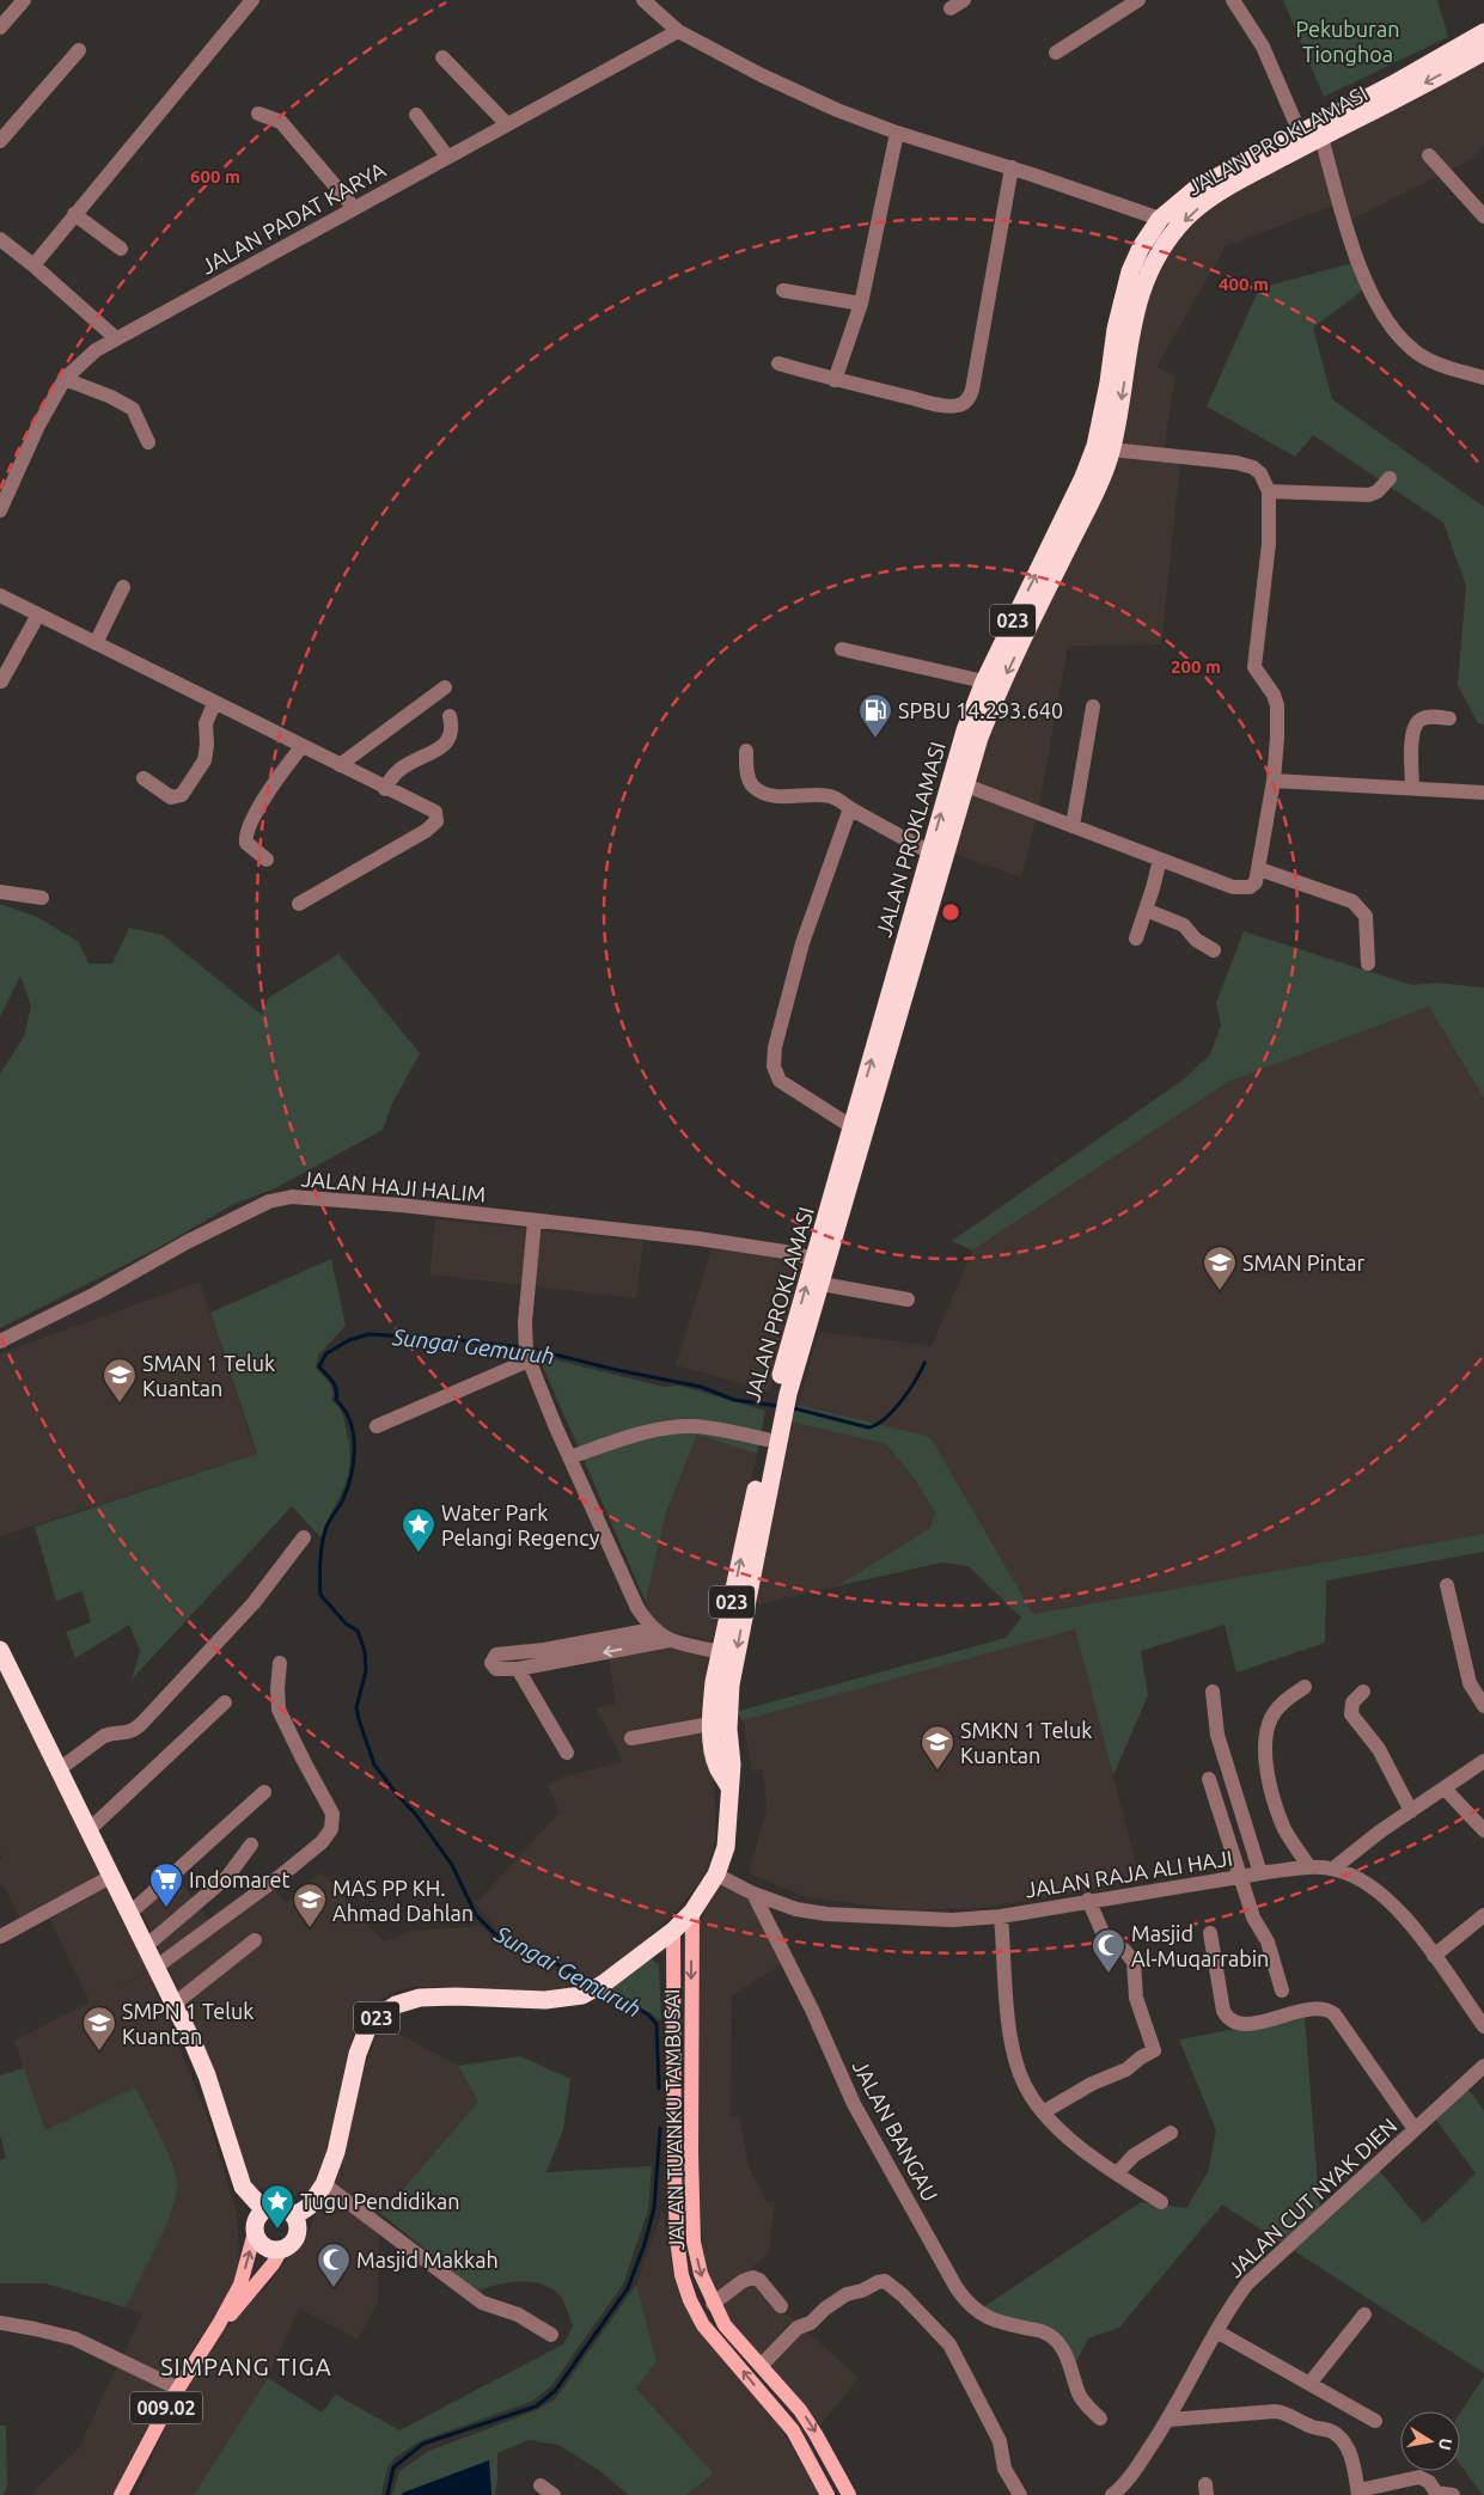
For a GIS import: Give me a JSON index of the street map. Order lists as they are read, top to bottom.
{
  "streets": {
    "highway": ["JALAN PROKLAMASI", "023"],
    "main road": ["JALAN TUANKU TAMBUSAI", "009.02"],
    "street": [
      "JALAN PADAT KARYA",
      "JALAN HAJI HALIM",
      "JALAN RAJA ALI HAJI",
      "JALAN BANGAU",
      "JALAN CUT NYAK DIEN"
    ]
  },
  "crossings": [
    ["JALAN PROKLAMASI", "023"],
    ["JALAN PROKLAMASI", "JALAN HAJI HALIM"],
    ["JALAN PROKLAMASI", "JALAN RAJA ALI HAJI"],
    ["JALAN PROKLAMASI", "JALAN TUANKU TAMBUSAI"],
    ["023", "JALAN TUANKU TAMBUSAI"],
    ["023", "009.02"],
    ["JALAN RAJA ALI HAJI", "JALAN BANGAU"]
  ],
  "districts": ["SIMPANG TIGA"],
  "water": ["Sungai Gemuruh"],
  "parks": ["Pekuburan Tionghoa"],
  "places": {
    "fuel station": ["SPBU 14.293.640"],
    "school or university": [
      "SMAN Pintar",
      "SMAN 1 Teluk Kuantan",
      "SMKN 1 Teluk Kuantan",
      "MAS PP KH. Ahmad Dahlan",
      "SMPN 1 Teluk Kuantan"
    ],
    "place": ["Water Park Pelangi Regency", "Tugu Pendidikan"],
    "supermarket": ["Indomaret"],
    "mosque": ["Masjid Al-Muqarrabin", "Masjid Makkah"]
  },
  "north": "right",
  "rings": ["600 m", "400 m", "200 m"]
}
